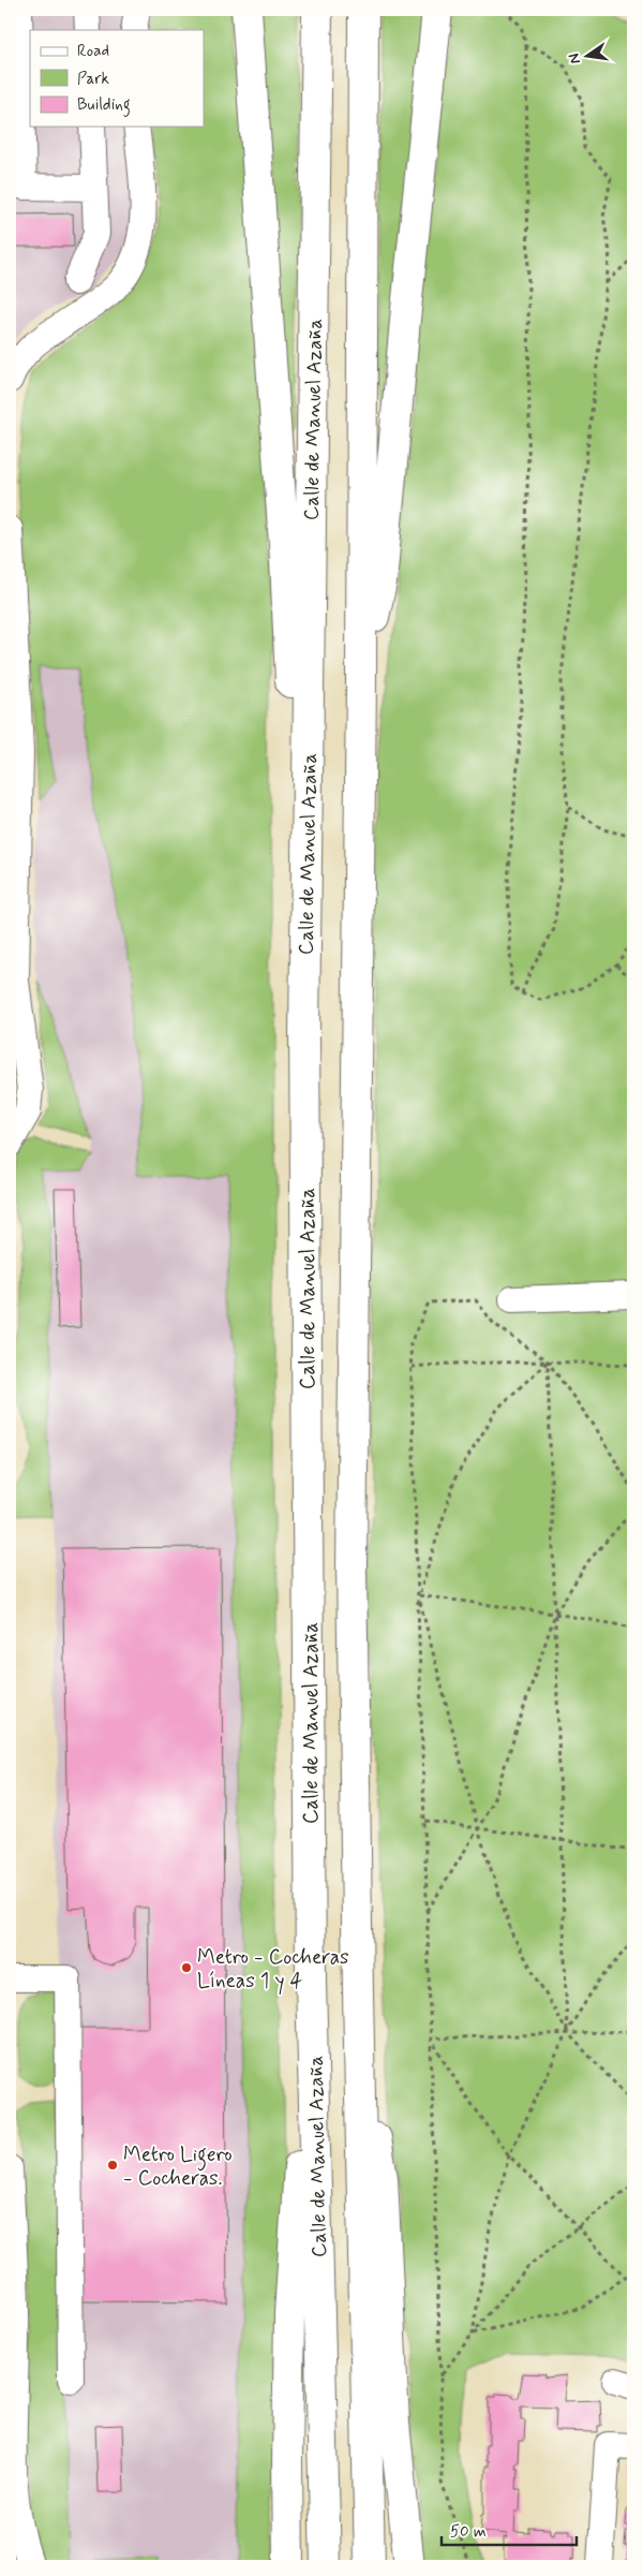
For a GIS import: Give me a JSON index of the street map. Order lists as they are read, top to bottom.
{
  "streets": {
    "highway": ["Calle de Manuel Azaña"]
  },
  "places": ["Metro - Cocheras Líneas 1 y 4", "Metro Ligero - Cocheras."],
  "legend": ["Road", "Park", "Building"],
  "scale_bar": "50 m",
  "north": "left"
}
